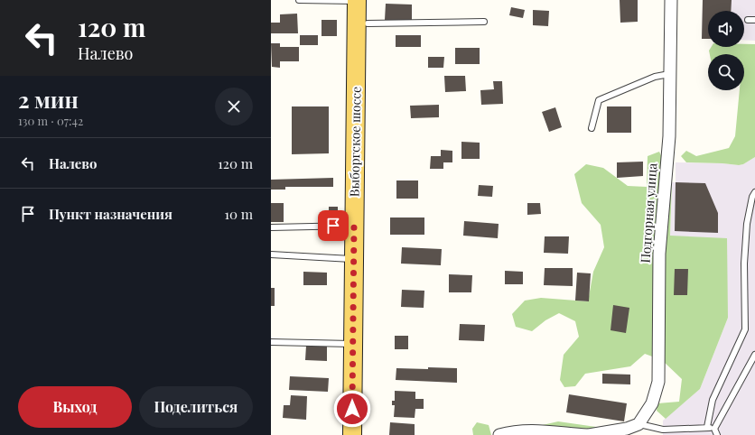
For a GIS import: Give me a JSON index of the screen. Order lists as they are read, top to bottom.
{
  "streets": {
    "main road": ["Выборгское шоссе"],
    "street": ["Подгорная улица"]
  },
  "page": {
    "turn": ["120 m", "Налево"],
    "heading": ["2 мин", "130 m · 07:42"],
    "list": [
      {
        "name": "Налево",
        "value": "120 m"
      },
      {
        "name": "Пункт назначения",
        "value": "10 m"
      }
    ],
    "buttons": ["Выход", "Поделиться"]
  }
}
